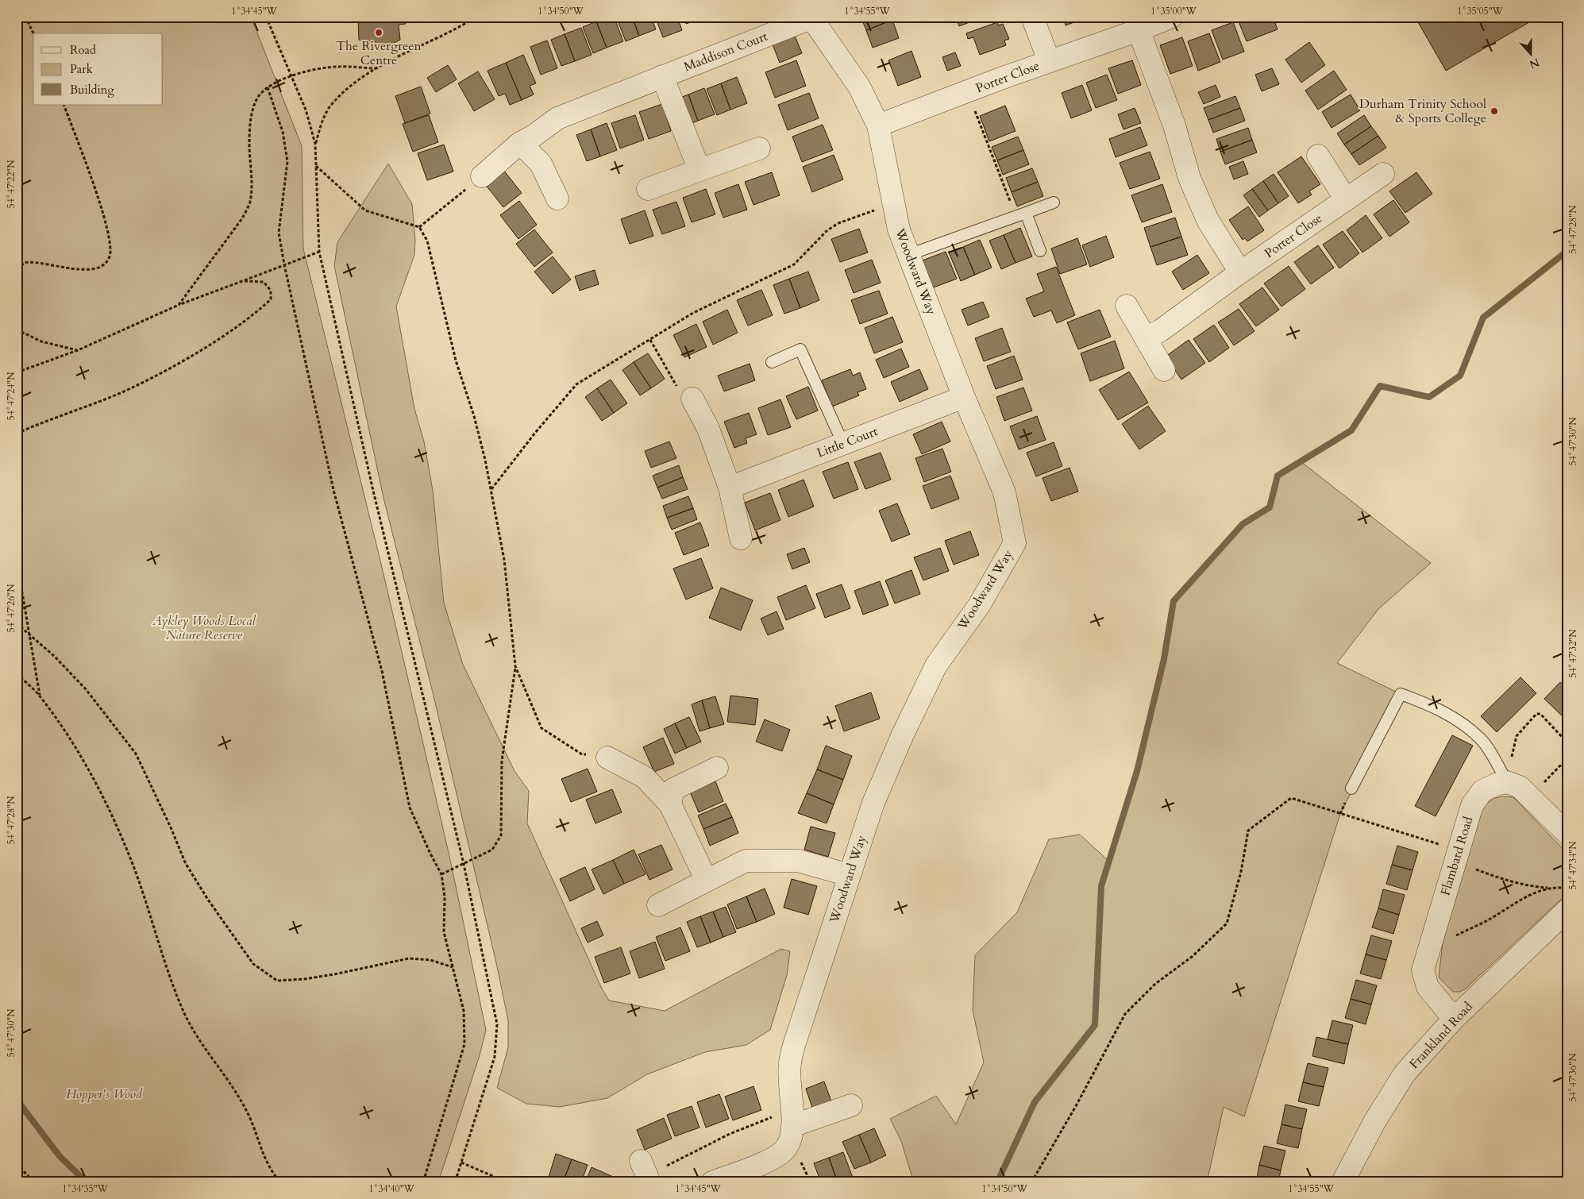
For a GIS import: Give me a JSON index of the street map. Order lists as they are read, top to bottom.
{
  "streets": {
    "street": [
      "Maddison Court",
      "Porter Close",
      "Woodward Way",
      "Little Court",
      "Flambard Road",
      "Frankland Road"
    ]
  },
  "crossings": [
    ["Maddison Court", "Woodward Way"],
    ["Porter Close", "Woodward Way"],
    ["Woodward Way", "Little Court"],
    ["Flambard Road", "Frankland Road"]
  ],
  "parks": ["Aykley Woods Local Nature Reserve", "Hopper's Wood"],
  "places": ["The Rivergreen Centre", "Durham Trinity School & Sports College"],
  "legend": ["Road", "Park", "Building"],
  "north": "bottom",
  "coordinates": [
    "1°34'45\"W",
    "1°34'50\"W",
    "1°34'55\"W",
    "1°35'00\"W",
    "1°35'05\"W",
    "54°47'22\"N",
    "54°47'28\"N",
    "54°47'24\"N",
    "54°47'30\"N",
    "54°47'26\"N",
    "54°47'32\"N",
    "54°47'34\"N",
    "54°47'36\"N",
    "1°34'35\"W",
    "1°34'40\"W"
  ]
}
